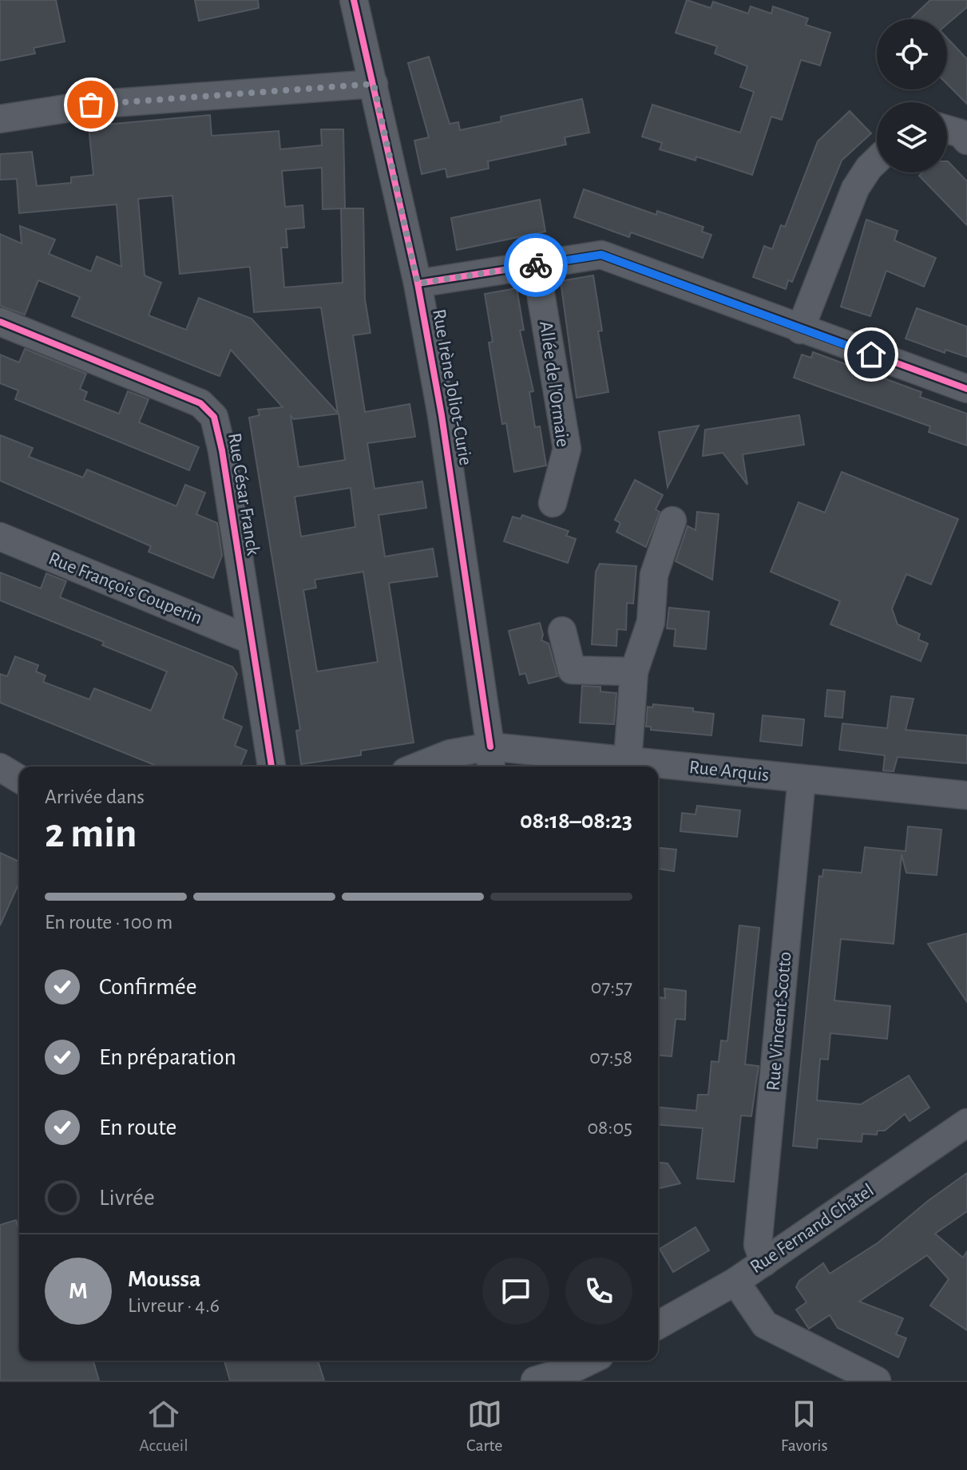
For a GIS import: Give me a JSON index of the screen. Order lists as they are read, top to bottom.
{
  "streets": {
    "street": [
      "Allée de l'Ormaie",
      "Rue Irène Joliot-Curie",
      "Rue César Franck",
      "Rue François Couperin",
      "Rue Arquis",
      "Rue Vincent Scotto",
      "Rue Fernand Châtel"
    ]
  },
  "crossings": [
    ["Rue Irène Joliot-Curie", "Rue Arquis"],
    ["Rue César Franck", "Rue François Couperin"],
    ["Rue Arquis", "Rue Vincent Scotto"],
    ["Rue Vincent Scotto", "Rue Fernand Châtel"]
  ],
  "page": {
    "heading": ["2 min", "Arrivée dans", "08:18–08:23"],
    "panel": ["Moussa", "Livreur · 4.6"],
    "bar": "En route · 100 m",
    "list": [
      ["Confirmée", "07:57"],
      ["En préparation", "07:58"],
      ["En route", "08:05"],
      "Livrée"
    ],
    "round": "M",
    "tabs": ["Accueil", "Carte", "Favoris"]
  }
}
